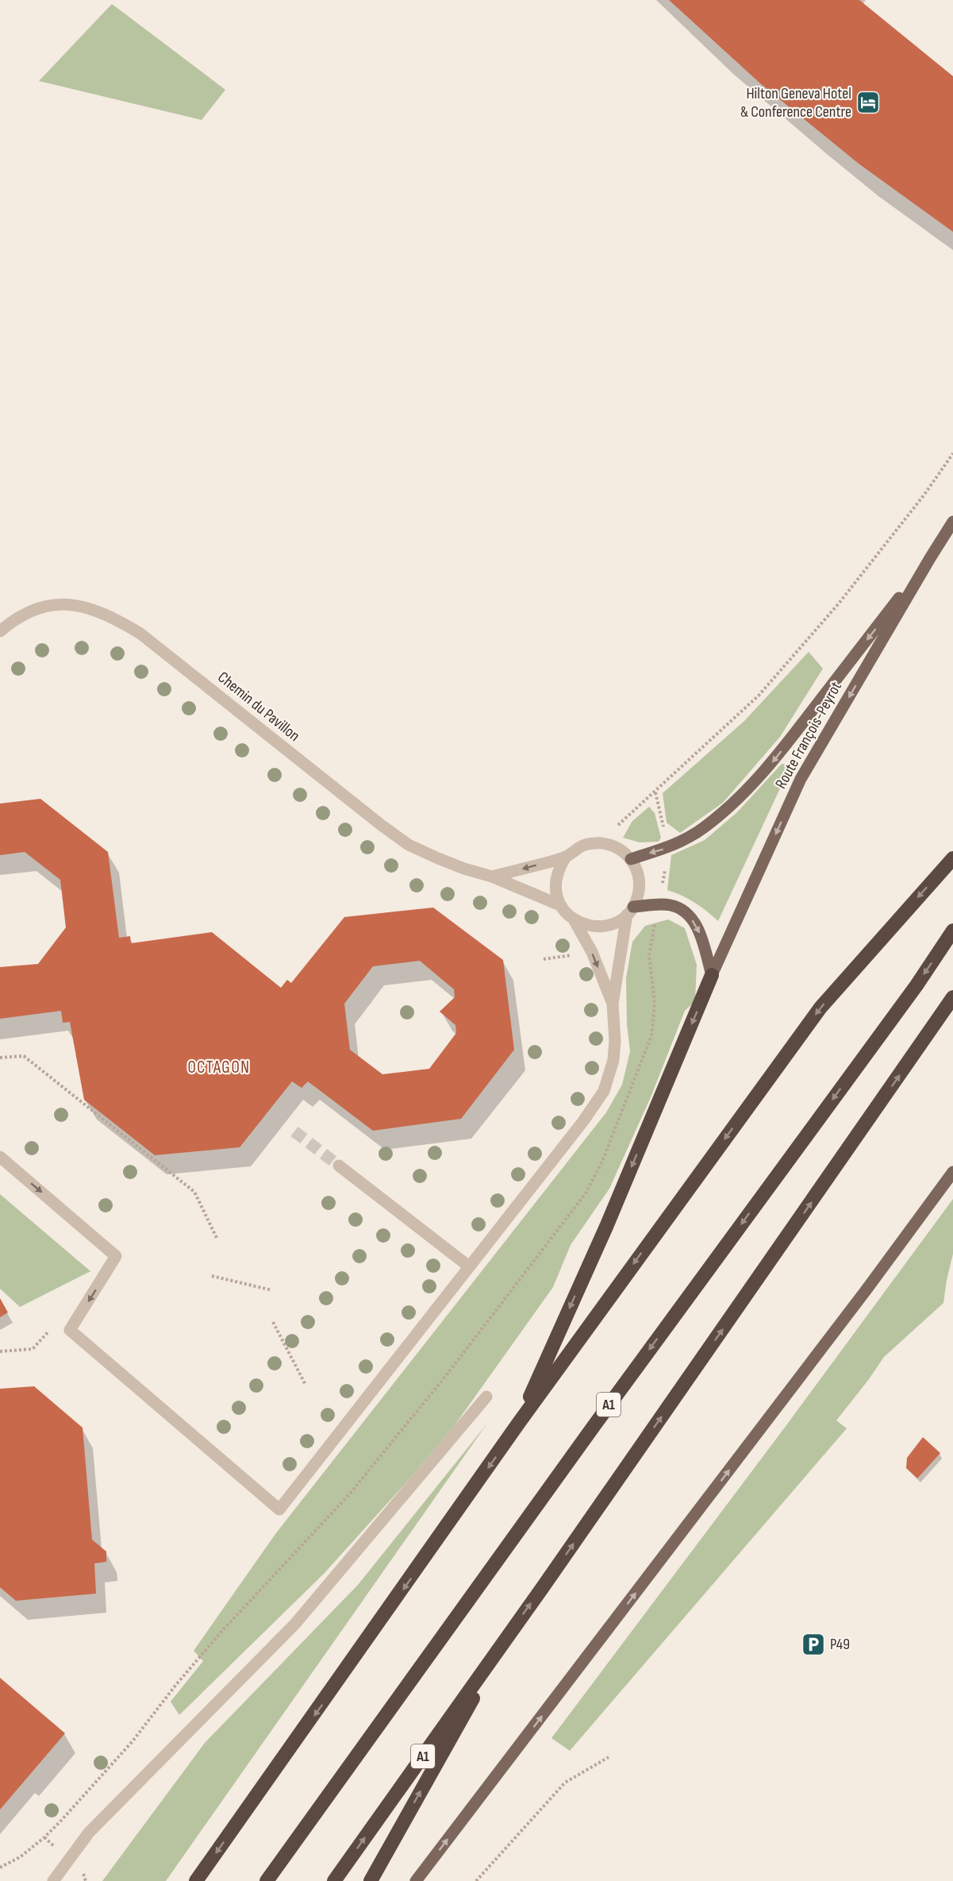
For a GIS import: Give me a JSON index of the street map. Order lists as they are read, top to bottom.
{
  "streets": {
    "highway": ["A1"],
    "main road": ["Route François-Peyrot"],
    "street": ["Chemin du Pavillon"]
  },
  "districts": ["OCTAGON"],
  "places": {
    "hotel": ["Hilton Geneva Hotel & Conference Centre"],
    "parking": ["P49"]
  }
}
